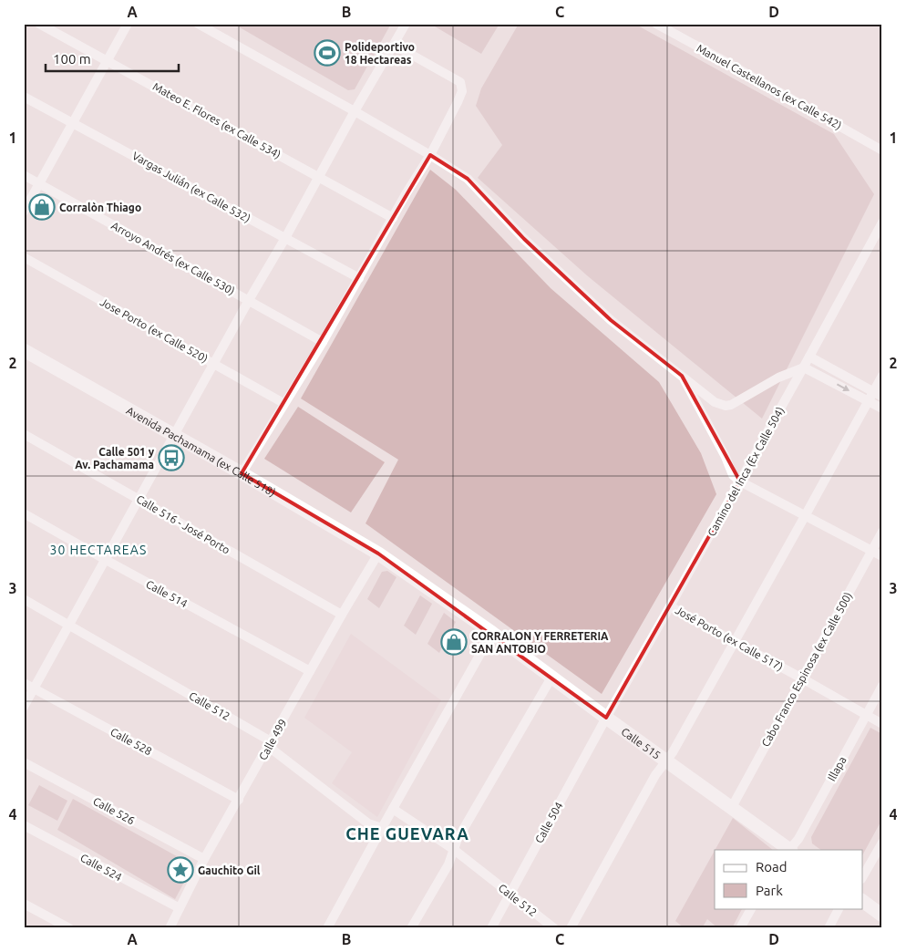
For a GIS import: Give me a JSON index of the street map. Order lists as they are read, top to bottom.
{
  "streets": {
    "street": [
      "Manuel Castellanos (ex Calle 542)",
      "Mateo E. Flores (ex Calle 534)",
      "Vargas Julián (ex Calle 532)",
      "Arroyo Andrés (ex Calle 530)",
      "Jose Porto (ex Calle 520)",
      "Avenida Pachamama (ex Calle 518)",
      "Camino del Inca (Ex Calle 504)",
      "Calle 516 - José Porto",
      "Calle 514",
      "José Porto (ex Calle 517)",
      "Cabo Franco Espinosa (ex Calle 500)",
      "Calle 512",
      "Calle 499",
      "Calle 528",
      "Calle 515",
      "Illapa",
      "Calle 526",
      "Calle 504",
      "Calle 524"
    ]
  },
  "crossings": [
    ["Avenida Pachamama (ex Calle 518)", "Calle 499"],
    ["Avenida Pachamama (ex Calle 518)", "Calle 515"],
    ["Camino del Inca (Ex Calle 504)", "José Porto (ex Calle 517)"],
    ["Camino del Inca (Ex Calle 504)", "Calle 515"],
    ["Camino del Inca (Ex Calle 504)", "Calle 504"],
    ["Calle 516 - José Porto", "Calle 499"],
    ["Calle 514", "Calle 499"],
    ["José Porto (ex Calle 517)", "Cabo Franco Espinosa (ex Calle 500)"],
    ["José Porto (ex Calle 517)", "Illapa"],
    ["Cabo Franco Espinosa (ex Calle 500)", "Calle 515"],
    ["Calle 512", "Calle 499"],
    ["Calle 512", "Calle 504"],
    ["Calle 499", "Calle 528"],
    ["Calle 499", "Calle 526"],
    ["Calle 499", "Calle 524"],
    ["Calle 515", "Illapa"],
    ["Calle 515", "Calle 504"]
  ],
  "districts": ["30 HECTAREAS", "CHE GUEVARA"],
  "places": {
    "sports": ["Polideportivo 18 Hectareas"],
    "shop": ["Corralòn Thiago", "CORRALON Y FERRETERIA SAN ANTOBIO"],
    "bus stop": ["Calle 501 y Av. Pachamama"],
    "place": ["Gauchito Gil"]
  },
  "legend": ["Road", "Park"],
  "scale_bar": "100 m",
  "grid": {
    "columns": [
      "A",
      "B",
      "C",
      "D"
    ],
    "rows": [
      "1",
      "2",
      "3",
      "4"
    ]
  }
}
